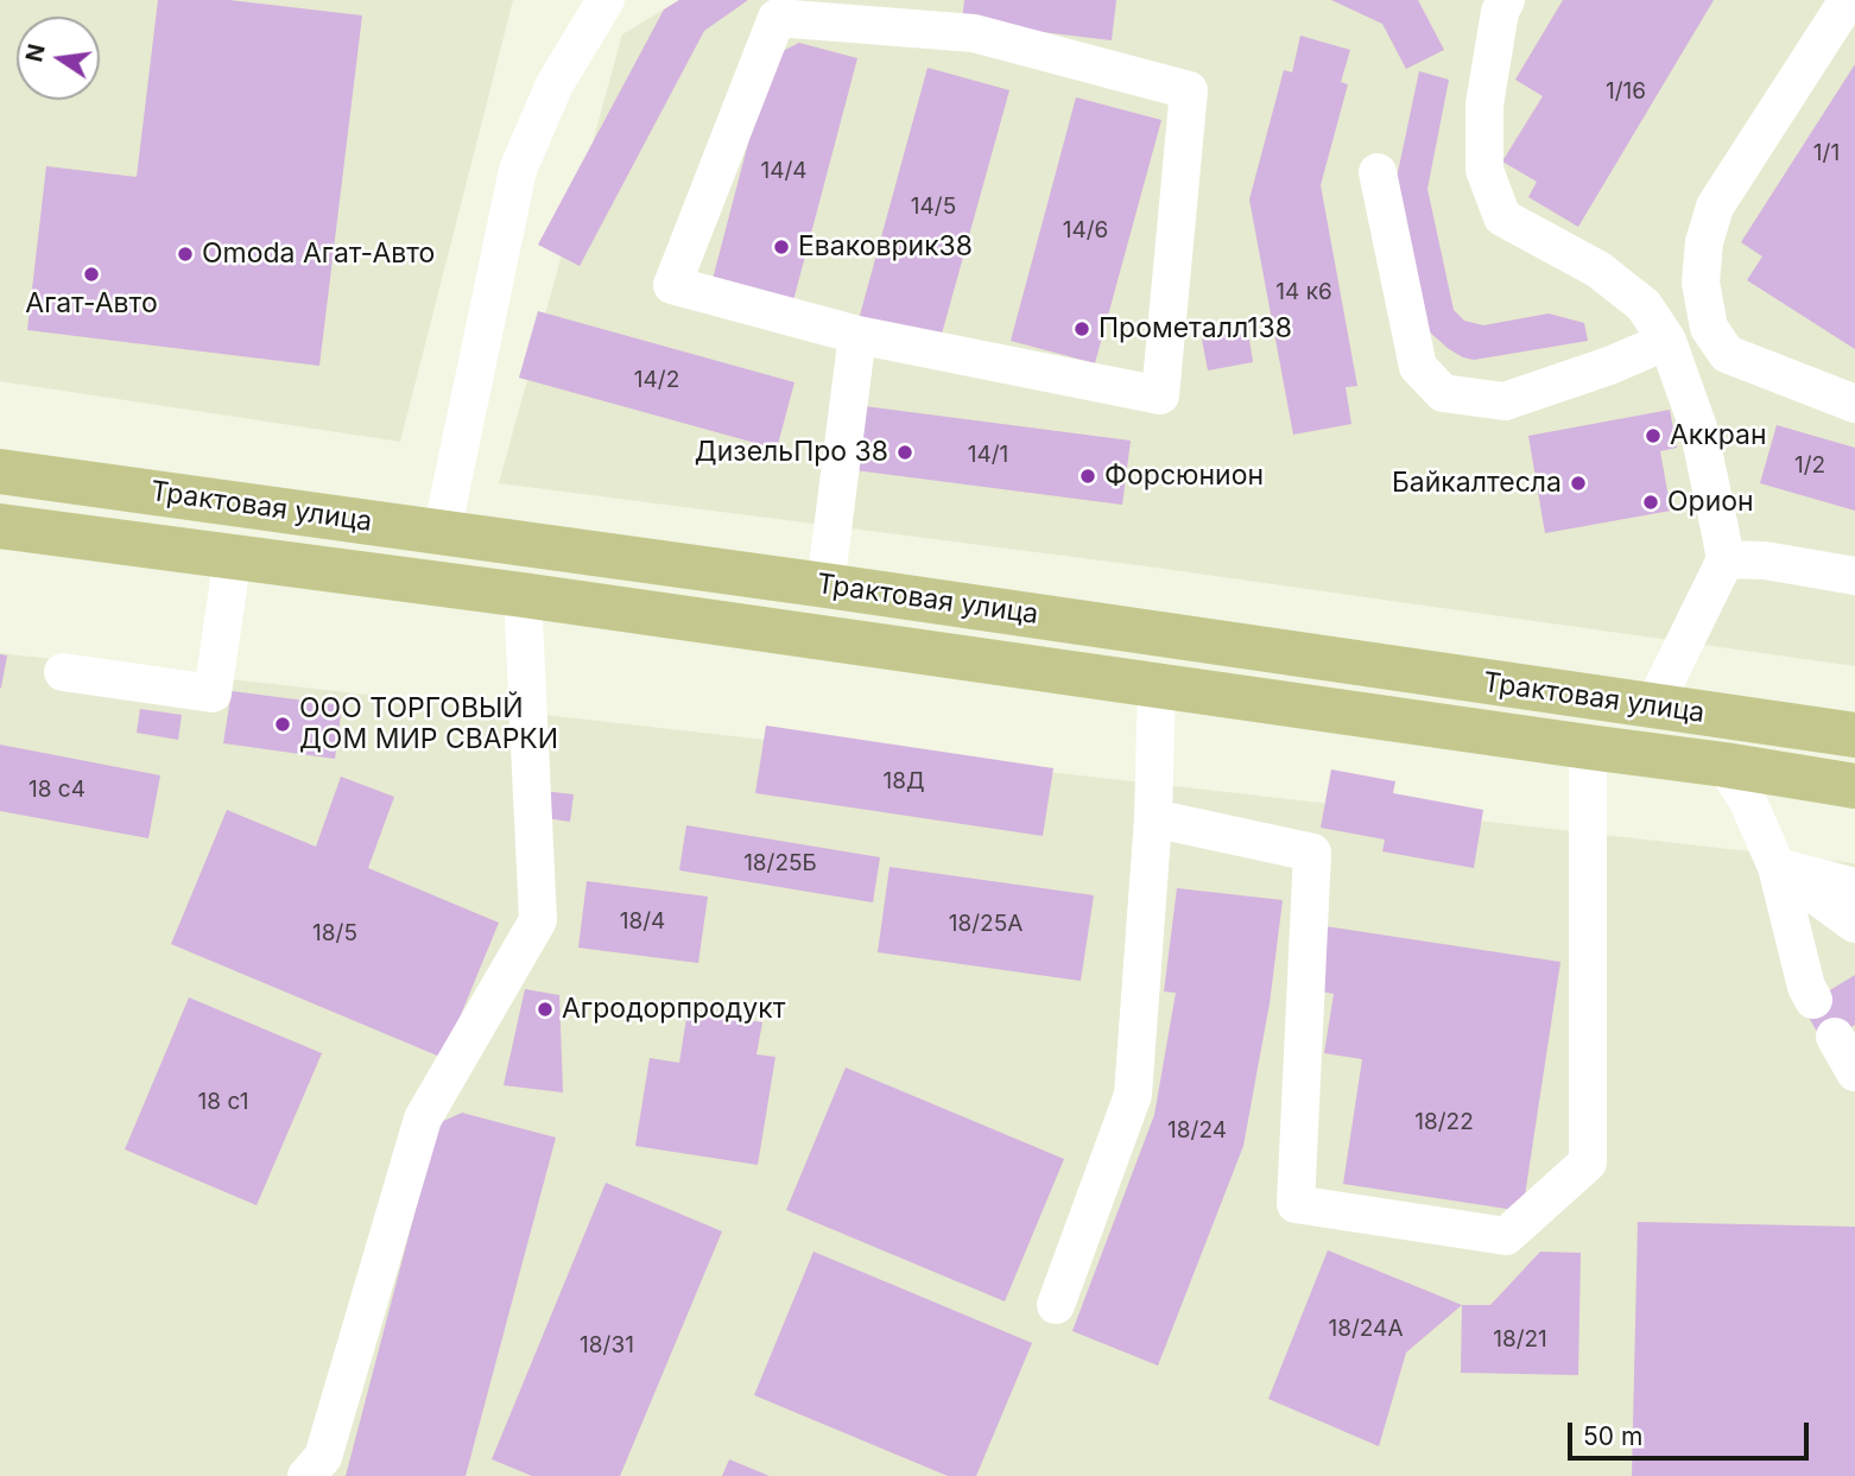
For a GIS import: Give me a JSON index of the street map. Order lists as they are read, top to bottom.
{
  "streets": {
    "main road": ["Трактовая улица"]
  },
  "places": [
    "Еваковрик38",
    "Omoda Агат-Авто",
    "Агат-Авто",
    "Прометалл138",
    "Аккран",
    "ДизельПро 38",
    "Форсюнион",
    "Байкалтесла",
    "Орион",
    "ООО ТОРГОВЫЙ ДОМ МИР СВАРКИ",
    "Агродорпродукт"
  ],
  "house_numbers": [
    "1/16",
    "1/1",
    "14/4",
    "14/5",
    "14/6",
    "14 к6",
    "14/2",
    "14/1",
    "1/2",
    "18Д",
    "18 с4",
    "18/25Б",
    "18/4",
    "18/25А",
    "18/5",
    "18 с1",
    "18/22",
    "18/24",
    "18/24А",
    "18/21",
    "18/31"
  ],
  "scale_bar": "50 m",
  "north": "left"
}
